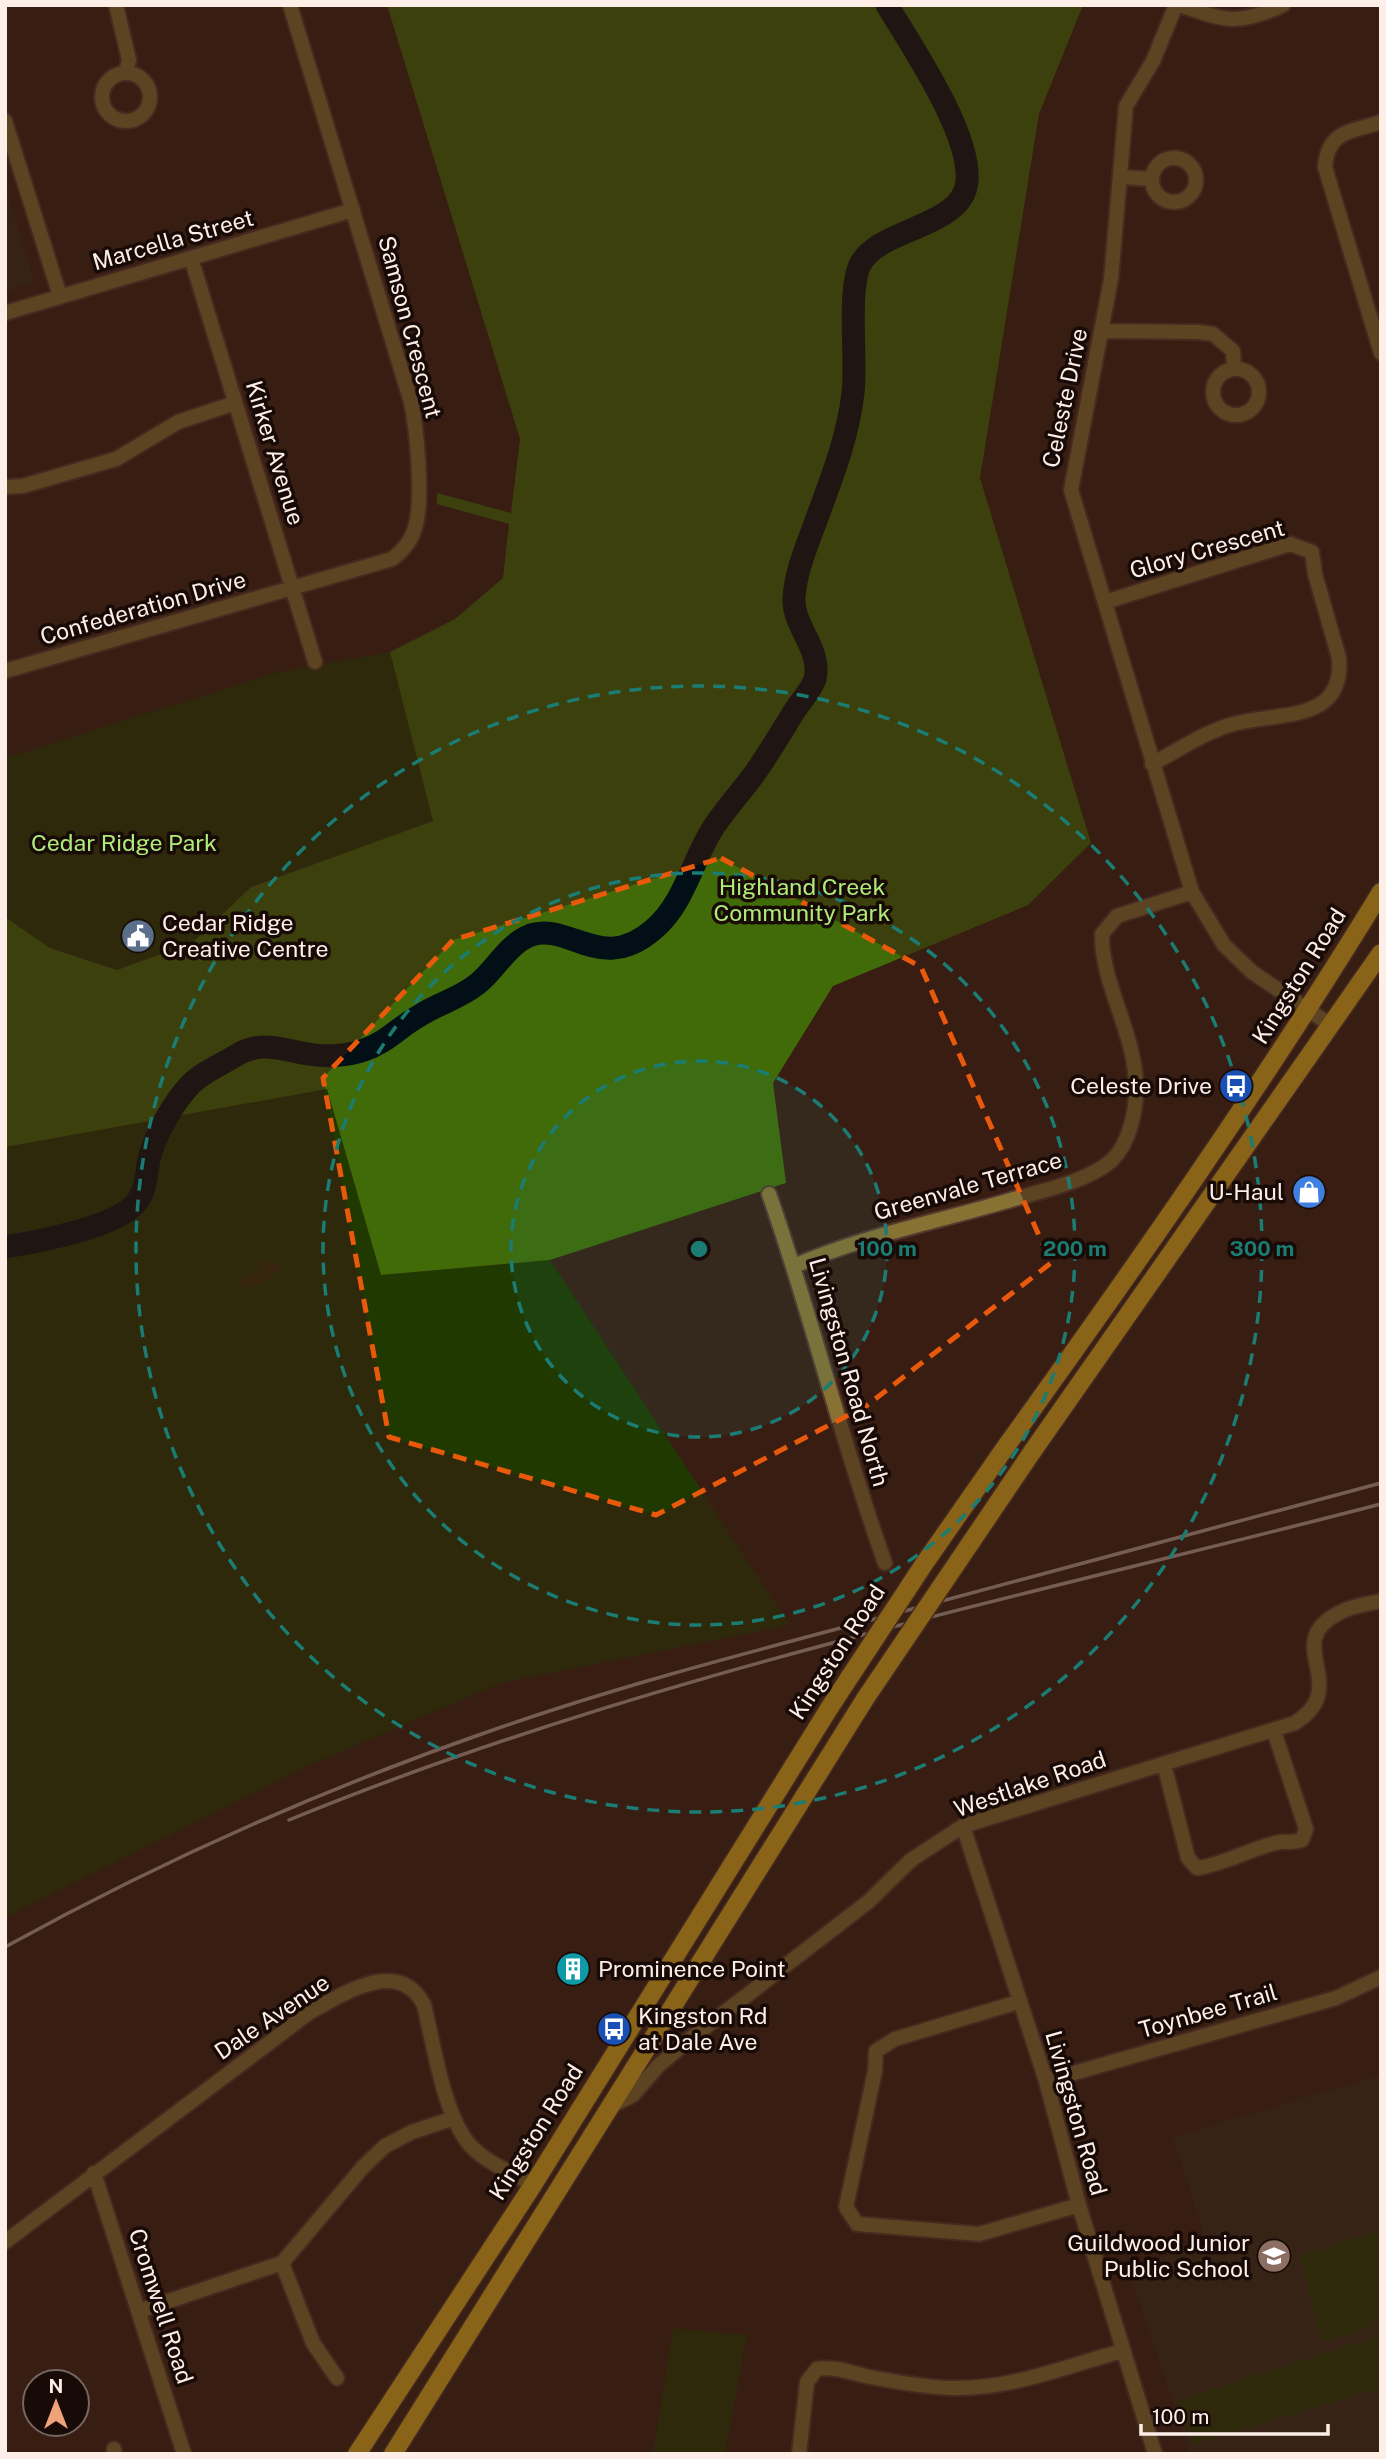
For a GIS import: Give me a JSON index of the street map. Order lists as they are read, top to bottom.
{
  "streets": {
    "main road": ["Kingston Road"],
    "street": [
      "Marcella Street",
      "Samson Crescent",
      "Celeste Drive",
      "Kirker Avenue",
      "Glory Crescent",
      "Confederation Drive",
      "Greenvale Terrace",
      "Livingston Road North",
      "Westlake Road",
      "Toynbee Trail",
      "Dale Avenue",
      "Livingston Road",
      "Cromwell Road"
    ]
  },
  "crossings": [
    ["Marcella Street", "Samson Crescent"],
    ["Marcella Street", "Kirker Avenue"],
    ["Samson Crescent", "Kirker Avenue"],
    ["Samson Crescent", "Confederation Drive"],
    ["Celeste Drive", "Glory Crescent"],
    ["Celeste Drive", "Kingston Road"],
    ["Celeste Drive", "Greenvale Terrace"],
    ["Kirker Avenue", "Confederation Drive"],
    ["Kingston Road", "Dale Avenue"],
    ["Greenvale Terrace", "Livingston Road North"],
    ["Westlake Road", "Livingston Road"],
    ["Toynbee Trail", "Livingston Road"],
    ["Dale Avenue", "Cromwell Road"]
  ],
  "parks": ["Cedar Ridge Park", "Highland Creek Community Park"],
  "places": {
    "public building": ["Cedar Ridge Creative Centre"],
    "bus stop": ["Celeste Drive", "Kingston Rd at Dale Ave"],
    "shop": ["U-Haul"],
    "building": ["Prominence Point"],
    "school or university": ["Guildwood Junior Public School"]
  },
  "scale_bar": "100 m",
  "north": "top",
  "rings": ["100 m", "200 m", "300 m"]
}
